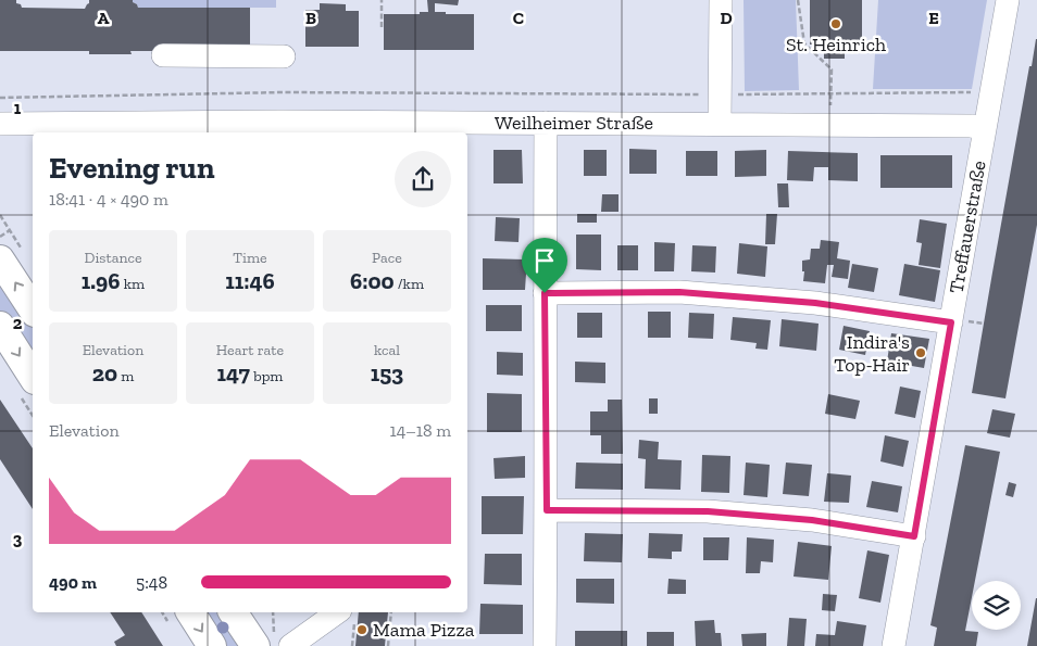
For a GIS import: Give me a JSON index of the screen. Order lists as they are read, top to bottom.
{
  "streets": {
    "street": ["Weilheimer Straße", "Treffauerstraße"]
  },
  "crossings": [
    ["Weilheimer Straße", "Treffauerstraße"]
  ],
  "places": ["St. Heinrich", "Indira's Top-Hair", "Mama Pizza"],
  "page": {
    "heading": ["Evening run", "18:41 · 4 × 490 m"],
    "stats": [
      ["Distance", "1.96 km"],
      ["Time", "11:46"],
      ["Pace", "6:00 /km"],
      ["Elevation", "20 m"],
      ["Heart rate", "147 bpm"],
      ["kcal", "153"]
    ],
    "chart": ["Elevation", "14–18 m"],
    "list": [
      {
        "name": "490 m",
        "note": "5:48"
      }
    ]
  },
  "grid": {
    "columns": [
      "A",
      "B",
      "C",
      "D",
      "E"
    ],
    "rows": ["1", "2", "3"]
  }
}
